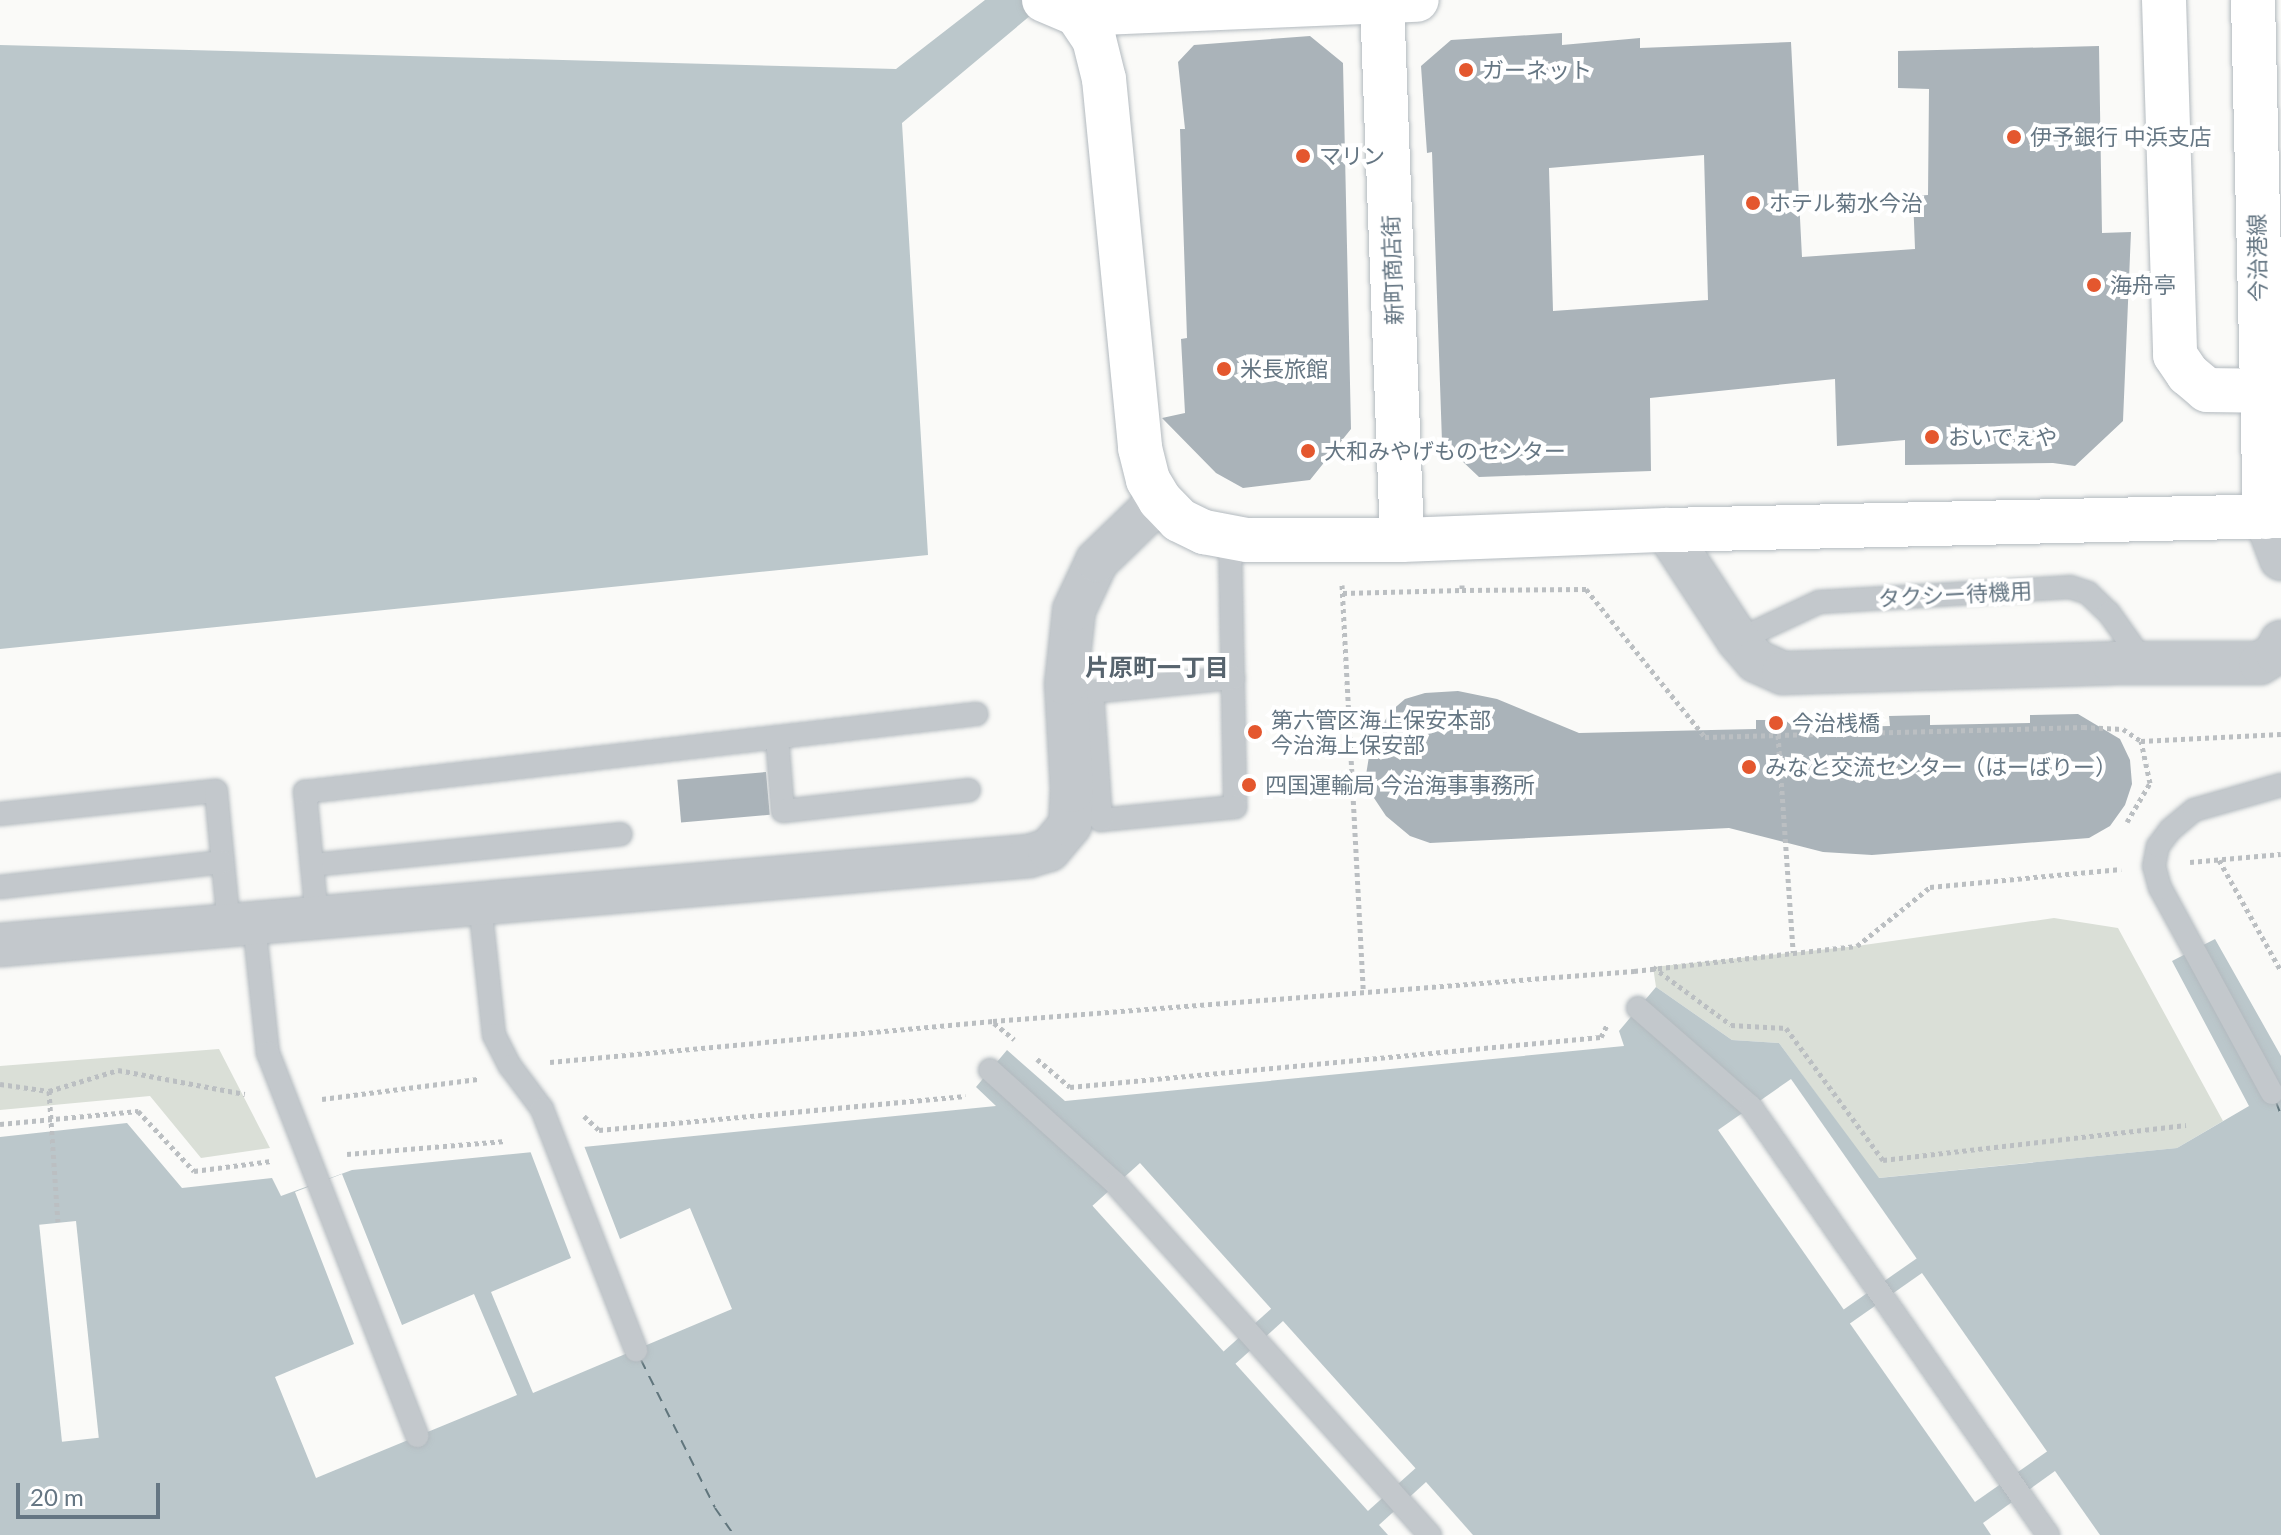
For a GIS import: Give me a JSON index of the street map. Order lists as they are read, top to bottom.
{
  "streets": {
    "street": ["今治港線", "新町商店街"],
    "lane": ["タクシー待機用"]
  },
  "districts": ["片原町一丁目"],
  "places": [
    "ガーネット",
    "伊予銀行 中浜支店",
    "マリン",
    "ホテル菊水今治",
    "海舟亭",
    "米長旅館",
    "おいでぇや",
    "大和みやげものセンター",
    "今治桟橋",
    "第六管区海上保安本部 今治海上保安部",
    "みなと交流センター（はーばりー）",
    "四国運輸局 今治海事事務所"
  ],
  "scale_bar": "20 m"
}
